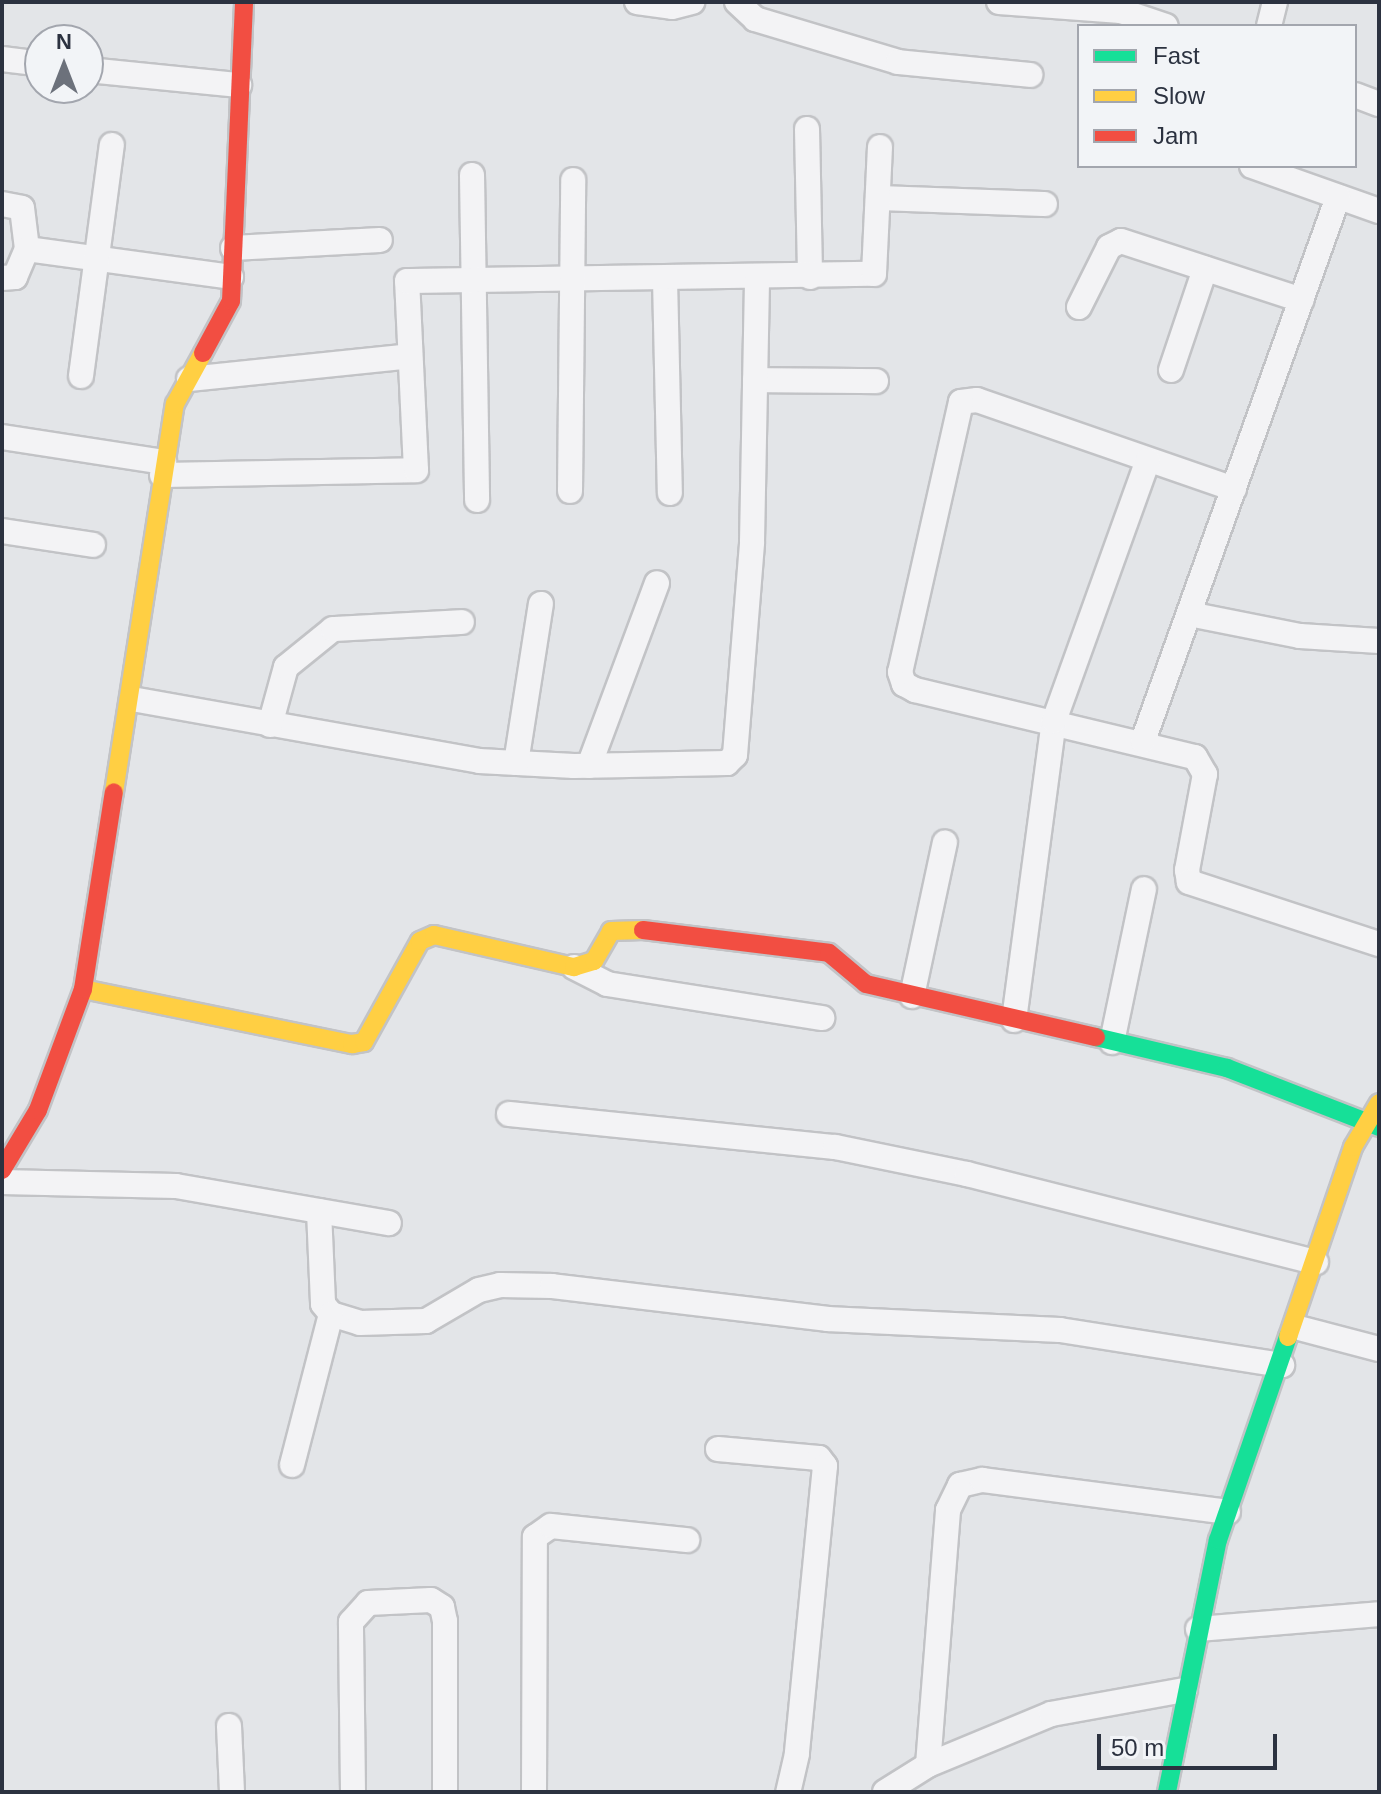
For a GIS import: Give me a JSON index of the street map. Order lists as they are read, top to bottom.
{
  "legend": ["Fast", "Slow", "Jam"],
  "scale_bar": "50 m",
  "north": "top"
}
